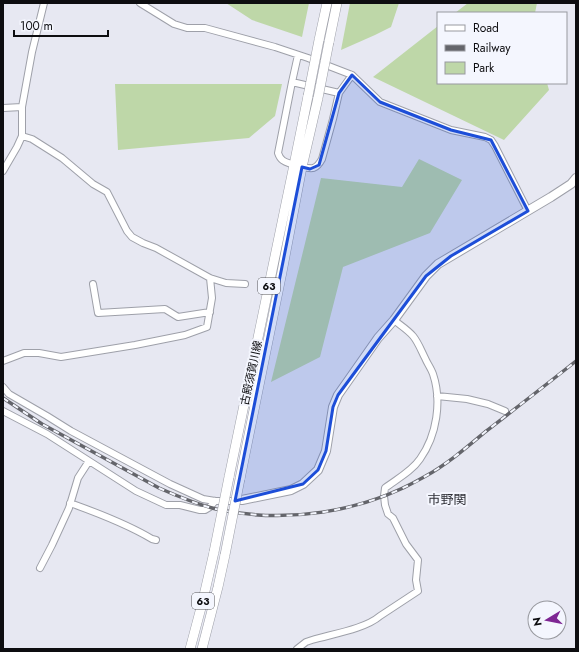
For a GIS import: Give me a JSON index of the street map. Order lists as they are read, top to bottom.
{
  "streets": {
    "main road": ["63", "古殿須賀川線"]
  },
  "districts": ["市野関"],
  "legend": ["Road", "Railway", "Park"],
  "scale_bar": "100 m",
  "north": "left"
}
